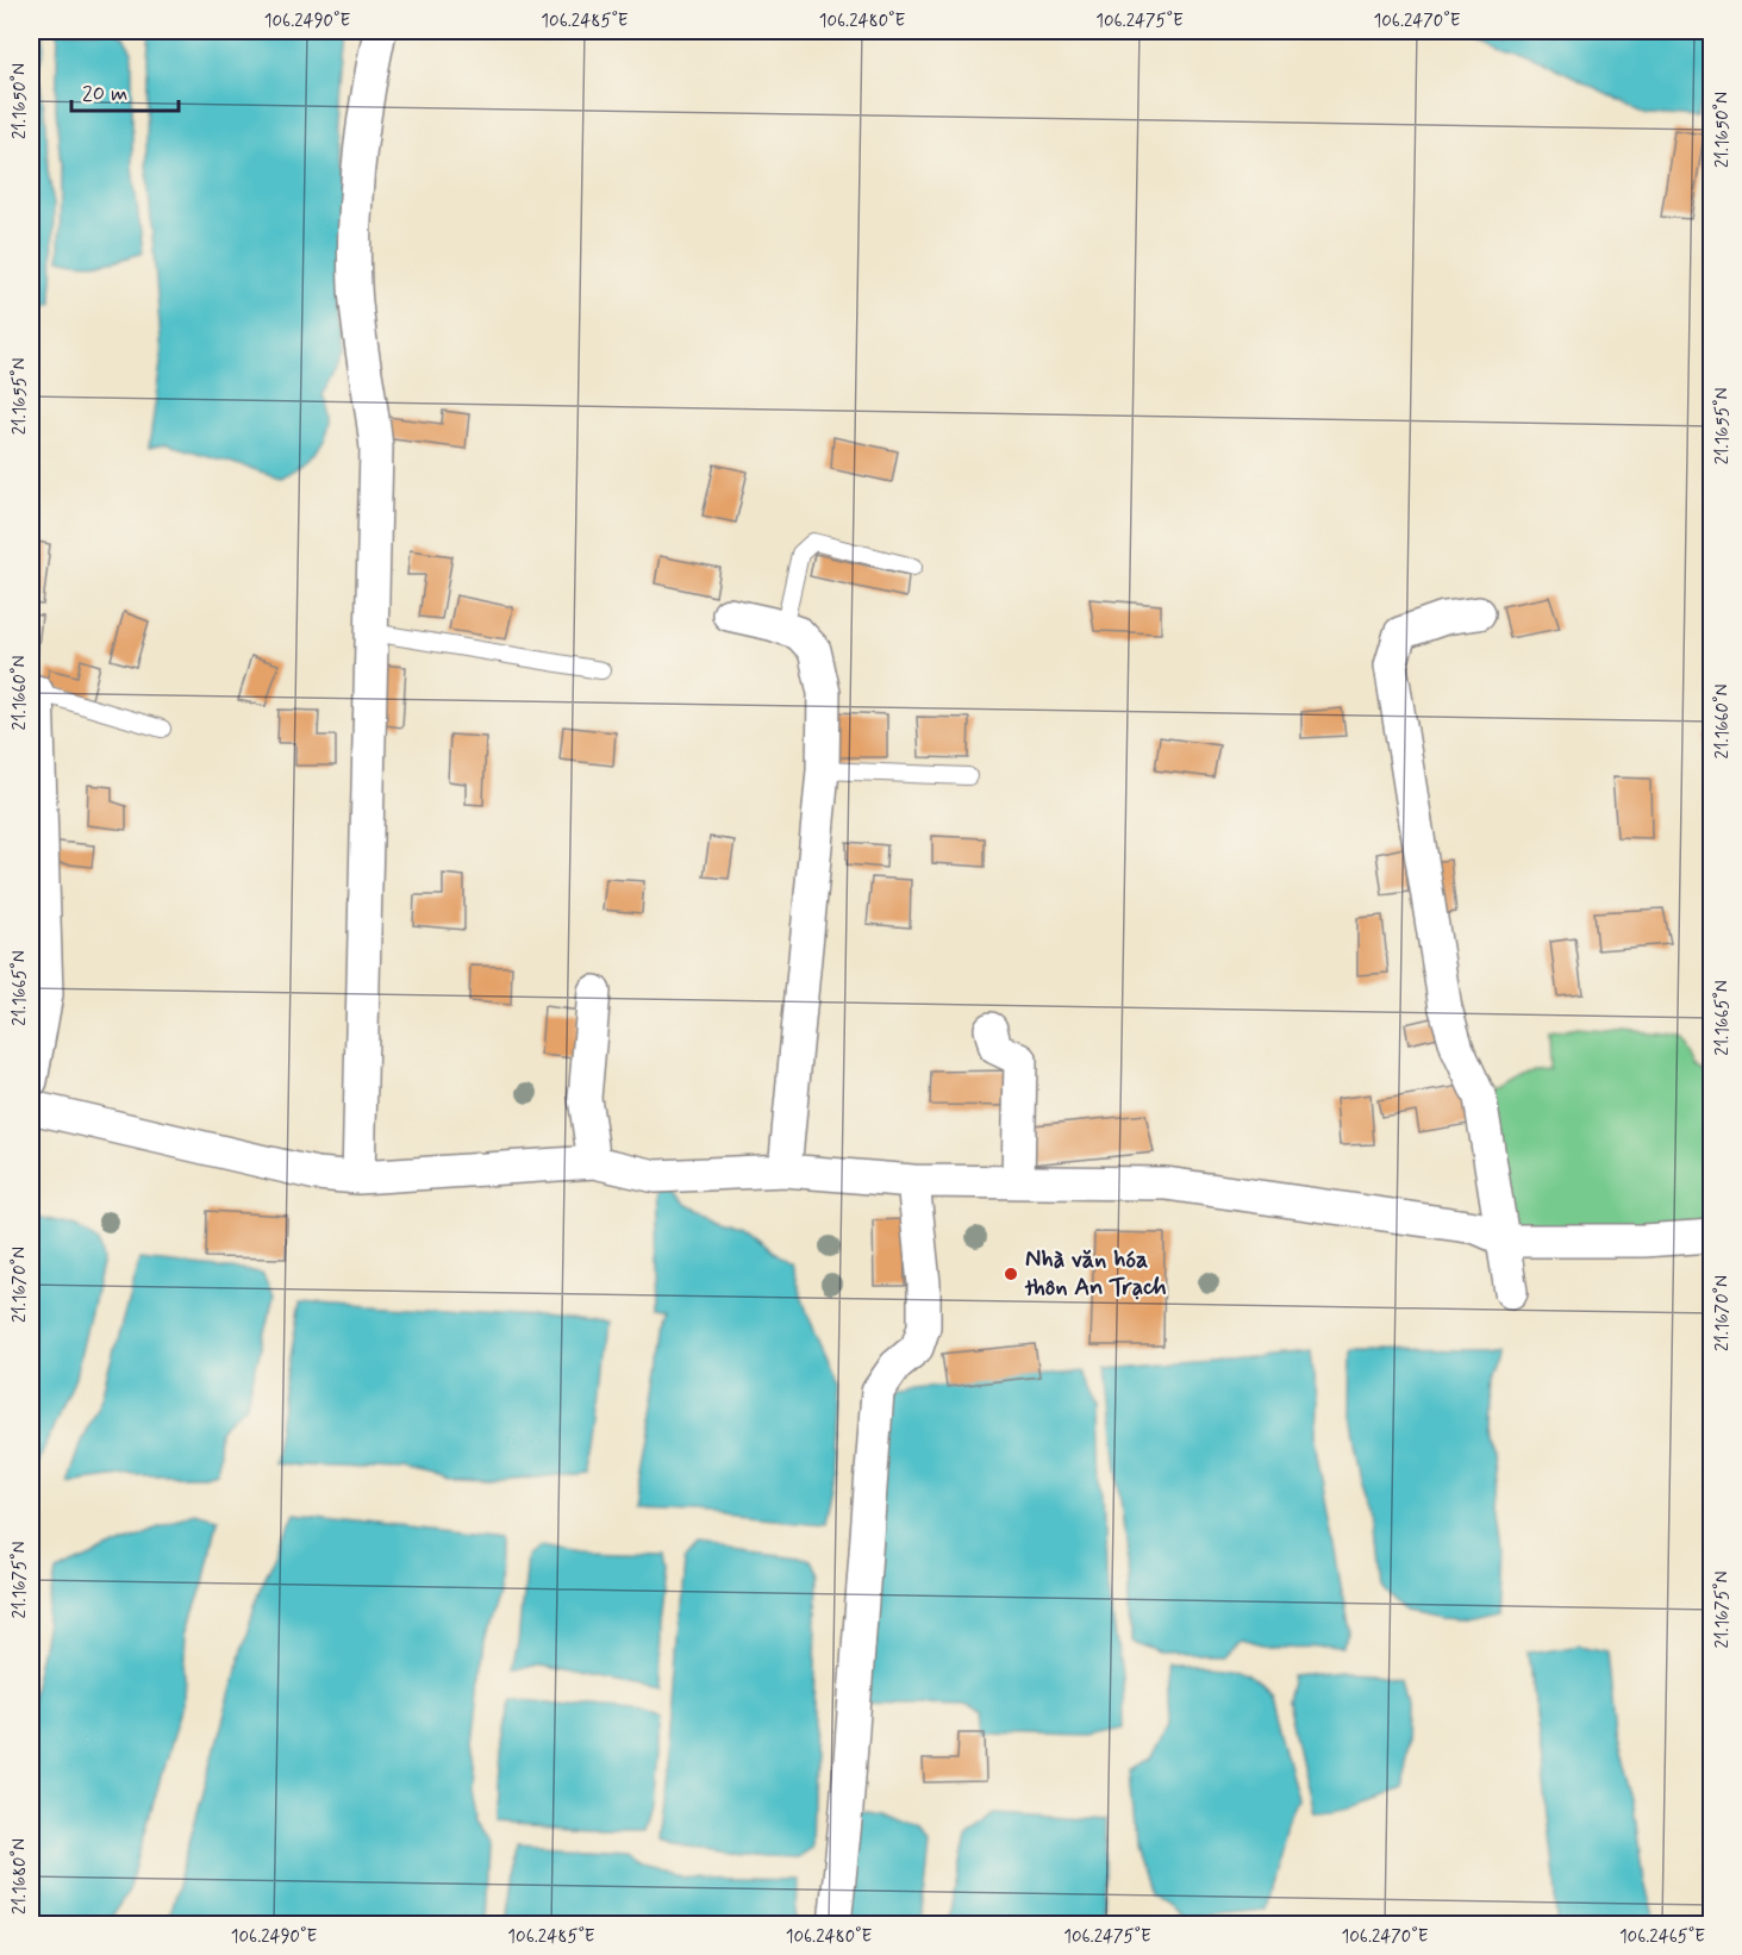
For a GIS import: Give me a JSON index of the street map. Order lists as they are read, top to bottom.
{
  "places": ["Nhà văn hóa thôn An Trạch"],
  "scale_bar": "20 m",
  "coordinates": [
    "106.2490°E",
    "106.2485°E",
    "106.2480°E",
    "106.2475°E",
    "106.2470°E",
    "21.1650°N",
    "21.1655°N",
    "21.1660°N",
    "21.1665°N",
    "21.1670°N",
    "21.1675°N",
    "21.1680°N",
    "106.2465°E"
  ]
}
